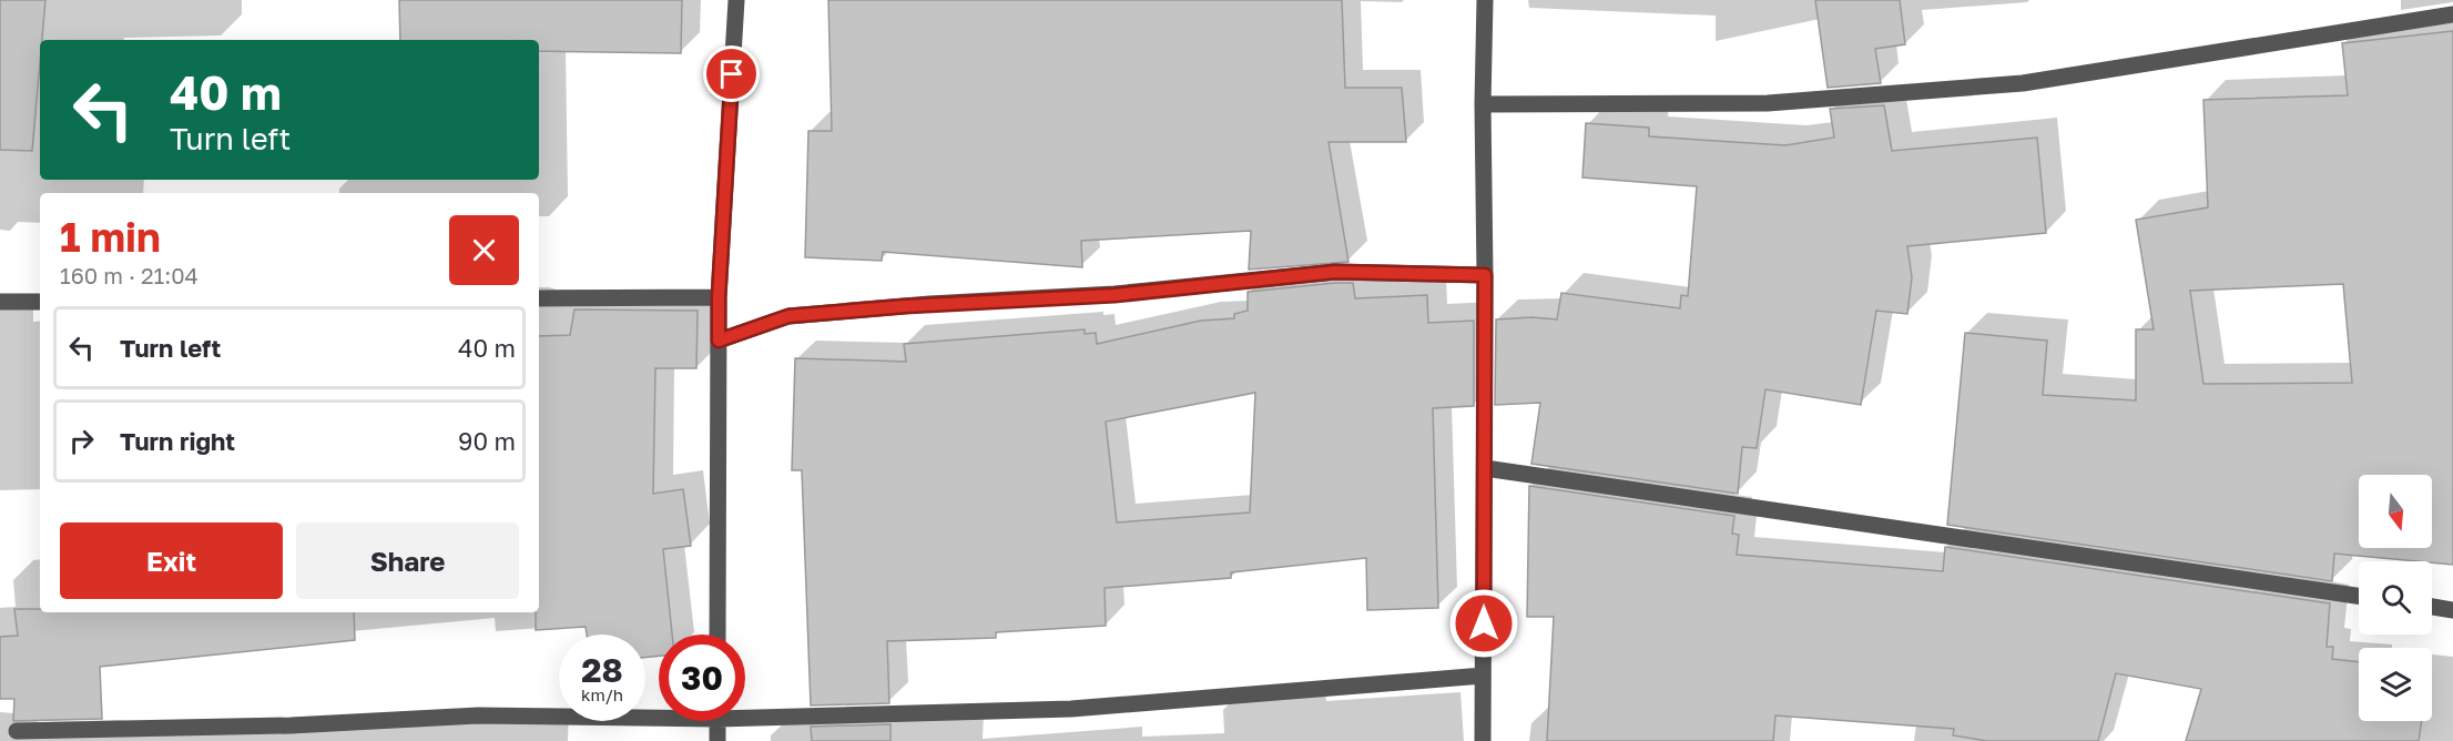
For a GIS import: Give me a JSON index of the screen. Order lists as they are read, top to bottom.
{
  "north": "bottom",
  "page": {
    "turn": ["40 m", "Turn left"],
    "heading": ["1 min", "160 m · 21:04"],
    "list": [
      {
        "name": "Turn left",
        "value": "40 m"
      },
      {
        "name": "Turn right",
        "value": "90 m"
      }
    ],
    "buttons": ["Exit", "Share"],
    "speed": "28 km/h",
    "limit": "30"
  }
}
